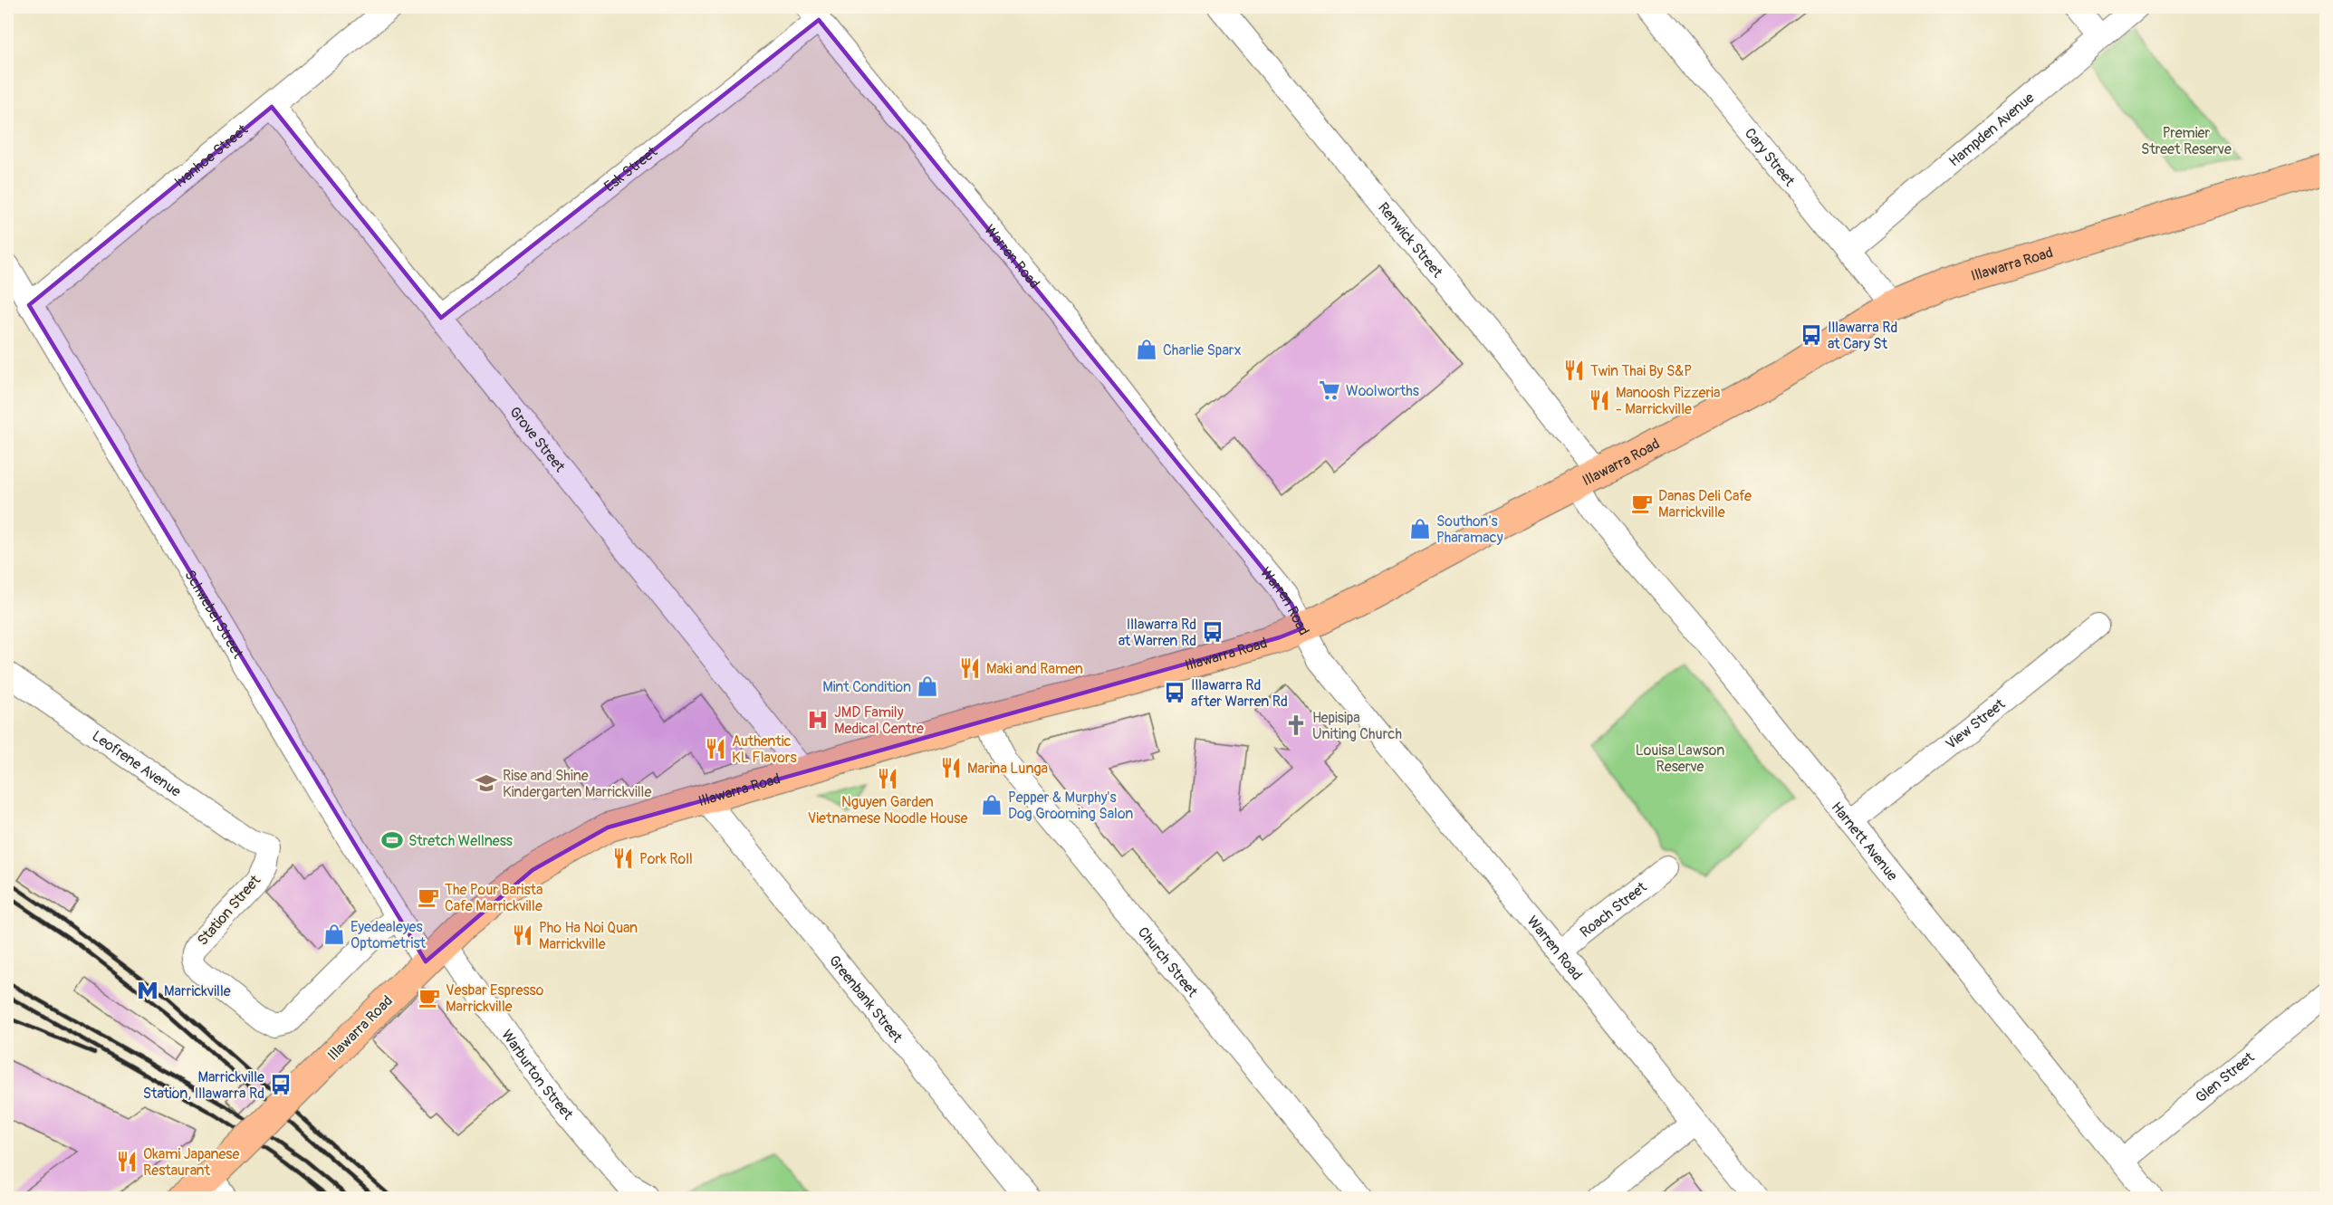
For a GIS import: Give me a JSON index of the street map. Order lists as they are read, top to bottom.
{
  "streets": {
    "main road": ["Illawarra Road"],
    "street": [
      "Hampden Avenue",
      "Ivanhoe Street",
      "Cary Street",
      "Esk Street",
      "Renwick Street",
      "Warren Road",
      "Grove Street",
      "Schwebel Street",
      "View Street",
      "Leofrene Avenue",
      "Harnett Avenue",
      "Station Street",
      "Roach Street",
      "Church Street",
      "Greenbank Street",
      "Warburton Street",
      "Glen Street"
    ]
  },
  "crossings": [
    ["Hampden Avenue", "Cary Street"],
    ["Ivanhoe Street", "Grove Street"],
    ["Ivanhoe Street", "Schwebel Street"],
    ["Cary Street", "Illawarra Road"],
    ["Esk Street", "Warren Road"],
    ["Esk Street", "Grove Street"],
    ["Renwick Street", "Illawarra Road"],
    ["Renwick Street", "Harnett Avenue"],
    ["Warren Road", "Illawarra Road"],
    ["Warren Road", "Roach Street"],
    ["Illawarra Road", "Grove Street"],
    ["Illawarra Road", "Schwebel Street"],
    ["Illawarra Road", "Harnett Avenue"],
    ["Illawarra Road", "Church Street"],
    ["Illawarra Road", "Greenbank Street"],
    ["Illawarra Road", "Warburton Street"],
    ["Schwebel Street", "Station Street"],
    ["Schwebel Street", "Warburton Street"],
    ["View Street", "Harnett Avenue"],
    ["Leofrene Avenue", "Station Street"],
    ["Harnett Avenue", "Glen Street"]
  ],
  "parks": ["Premier Street Reserve", "Louisa Lawson Reserve"],
  "places": {
    "bus stop": [
      "Illawarra Rd at Cary St",
      "Illawarra Rd at Warren Rd",
      "Illawarra Rd after Warren Rd",
      "Marrickville Station, Illawarra Rd"
    ],
    "shop": [
      "Charlie Sparx",
      "Southon's Pharamacy",
      "Mint Condition",
      "Pepper & Murphy's Dog Grooming Salon",
      "Eyedealeyes Optometrist"
    ],
    "restaurant": [
      "Twin Thai By S&P",
      "Manoosh Pizzeria - Marrickville",
      "Maki and Ramen",
      "Authentic KL Flavors",
      "Marina Lunga",
      "Nguyen Garden Vietnamese Noodle House",
      "Pork Roll",
      "Pho Ha Noi Quan Marrickville",
      "Okami Japanese Restaurant"
    ],
    "supermarket": ["Woolworths"],
    "cafe": ["Danas Deli Cafe Marrickville", "The Pour Barista Cafe Marrickville", "Vesbar Espresso Marrickville"],
    "hospital": ["JMD Family Medical Centre"],
    "church": ["Hepisipa Uniting Church"],
    "school or university": ["Rise and Shine Kindergarten Marrickville"],
    "sports": ["Stretch Wellness"],
    "metro station": ["Marrickville"]
  }
}
